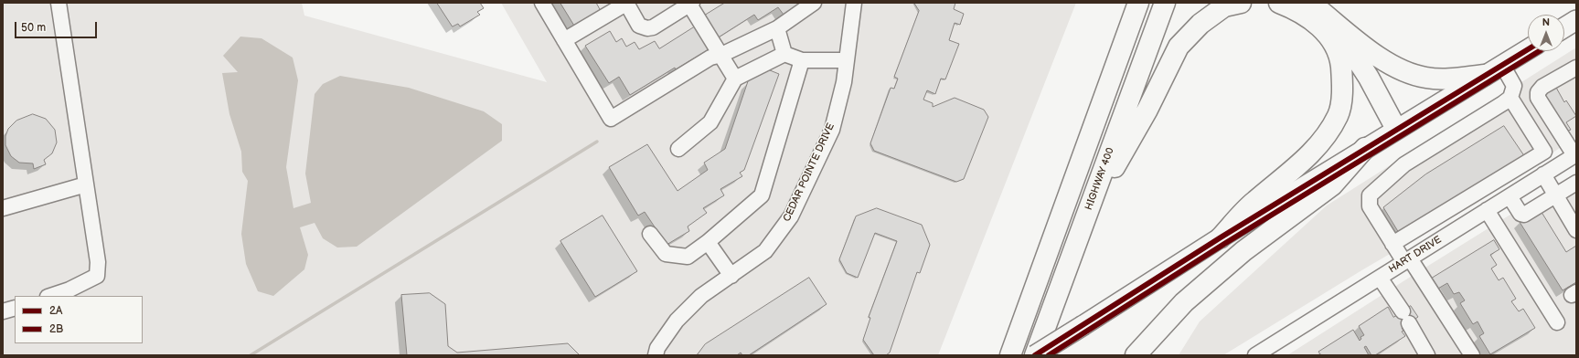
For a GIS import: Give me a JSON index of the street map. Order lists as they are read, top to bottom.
{
  "streets": {
    "highway": ["HIGHWAY 400"],
    "street": ["CEDAR POINTE DRIVE", "HART DRIVE"]
  },
  "lines": ["transit line 2A", "transit line 2B"],
  "legend": ["2A", "2B"],
  "scale_bar": "50 m",
  "north": "top"
}
